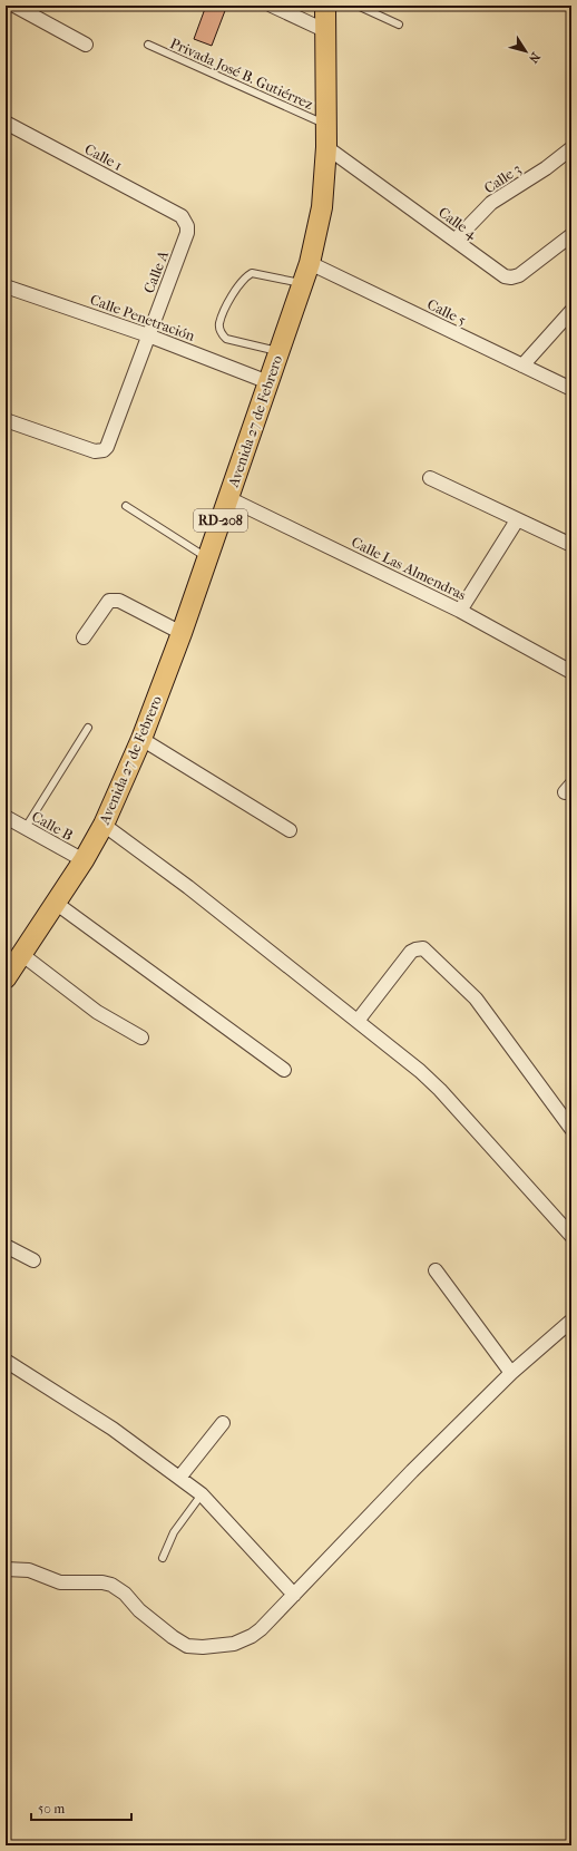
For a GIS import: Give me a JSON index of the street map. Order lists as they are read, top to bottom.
{
  "streets": {
    "main road": ["Avenida 27 de Febrero", "RD-208"],
    "street": [
      "Calle 1",
      "Calle 3",
      "Calle 4",
      "Calle A",
      "Calle 5",
      "Calle Penetración",
      "Calle Las Almendras",
      "Calle B"
    ],
    "lane": ["Privada José B. Gutiérrez"]
  },
  "crossings": [
    ["Privada José B. Gutiérrez", "Avenida 27 de Febrero"],
    ["Calle 1", "Calle A"],
    ["Calle 3", "Calle 4"],
    ["Calle 4", "Avenida 27 de Febrero"],
    ["Calle A", "Calle Penetración"],
    ["Calle 5", "Avenida 27 de Febrero"],
    ["Calle Penetración", "Avenida 27 de Febrero"],
    ["Avenida 27 de Febrero", "Calle Las Almendras"],
    ["Avenida 27 de Febrero", "Calle B"]
  ],
  "scale_bar": "50 m",
  "north": "bottom right"
}
